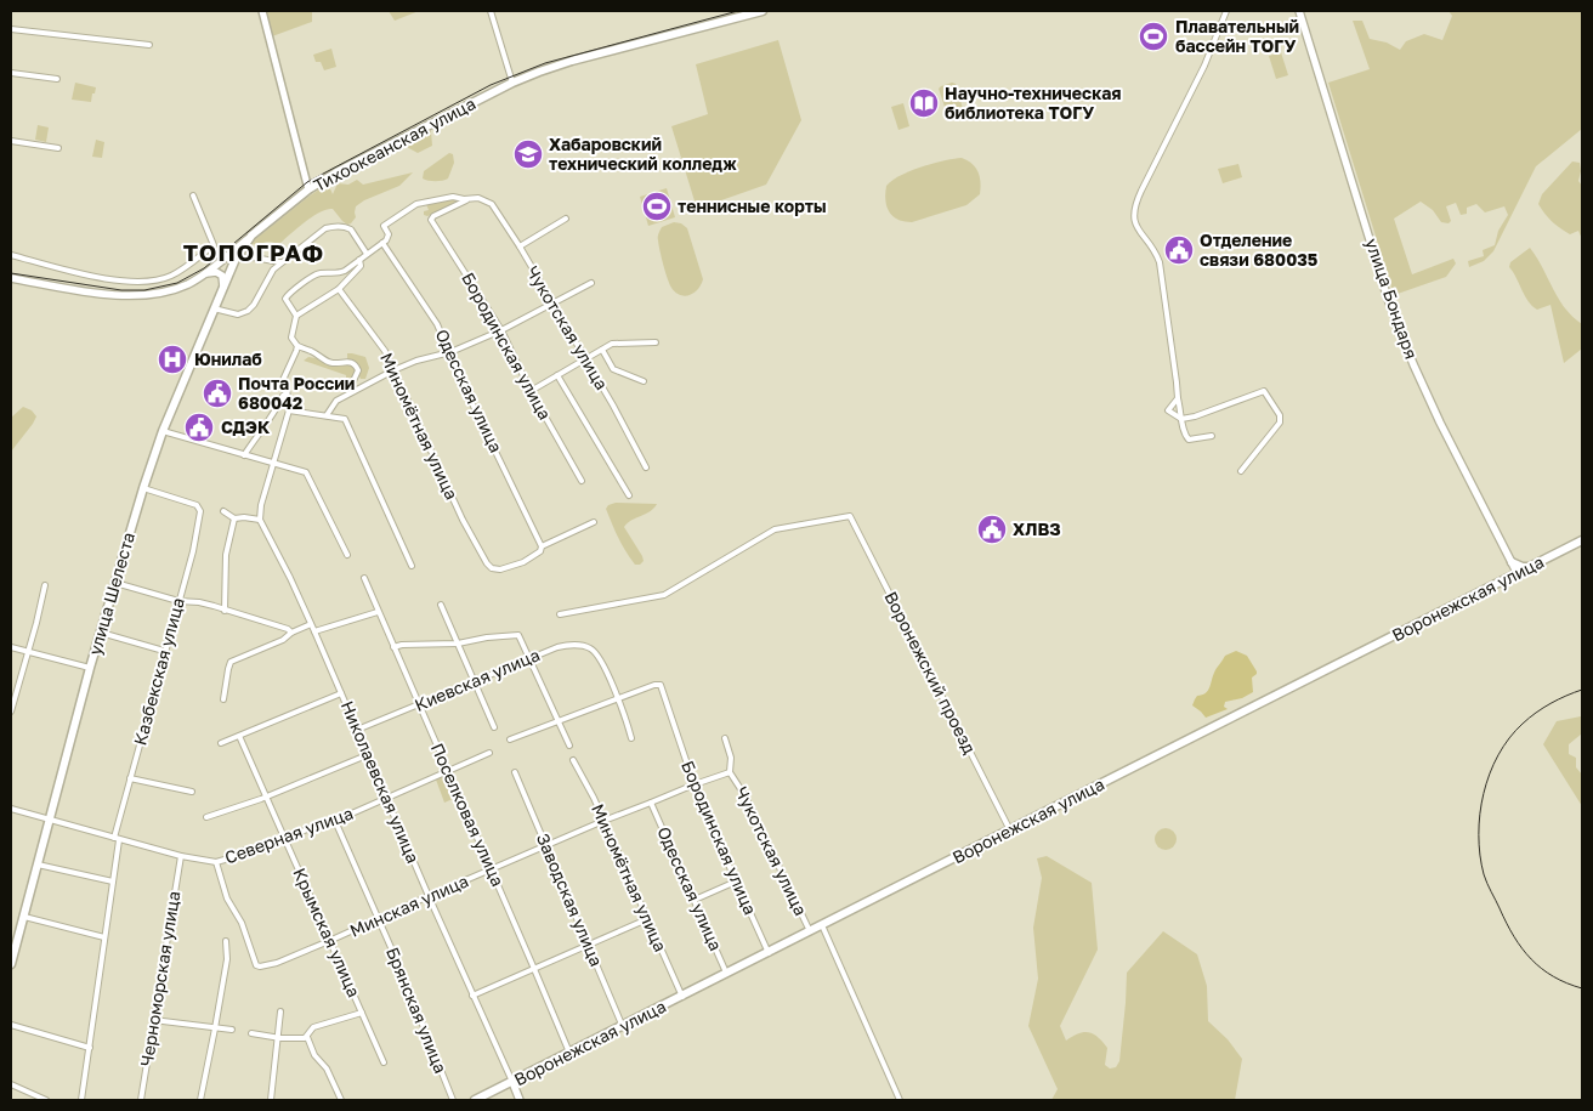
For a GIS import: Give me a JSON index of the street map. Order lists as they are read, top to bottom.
{
  "streets": {
    "main road": [
      "Тихоокеанская улица",
      "улица Бондаря",
      "улица Шелеста",
      "Воронежская улица"
    ],
    "street": [
      "Чукотская улица",
      "Бородинская улица",
      "Одесская улица",
      "Миномётная улица",
      "Казбекская улица",
      "Воронежский проезд",
      "Киевская улица",
      "Николаевская улица",
      "Поселковая улица",
      "Северная улица",
      "Заводская улица",
      "Минская улица",
      "Крымская улица",
      "Черноморская улица",
      "Брянская улица"
    ]
  },
  "crossings": [
    ["Тихоокеанская улица", "улица Шелеста"],
    ["улица Бондаря", "Воронежская улица"],
    ["Чукотская улица", "Бородинская улица"],
    ["Чукотская улица", "Воронежская улица"],
    ["Чукотская улица", "Минская улица"],
    ["Бородинская улица", "Воронежская улица"],
    ["Бородинская улица", "Киевская улица"],
    ["Бородинская улица", "Минская улица"],
    ["Одесская улица", "Миномётная улица"],
    ["Одесская улица", "Воронежская улица"],
    ["Одесская улица", "Минская улица"],
    ["Миномётная улица", "Воронежская улица"],
    ["Миномётная улица", "Минская улица"],
    ["улица Шелеста", "Казбекская улица"],
    ["улица Шелеста", "Северная улица"],
    ["Воронежская улица", "Воронежский проезд"],
    ["Воронежская улица", "Николаевская улица"],
    ["Воронежская улица", "Поселковая улица"],
    ["Воронежская улица", "Заводская улица"],
    ["Казбекская улица", "Северная улица"],
    ["Киевская улица", "Николаевская улица"],
    ["Киевская улица", "Поселковая улица"],
    ["Николаевская улица", "Северная улица"],
    ["Николаевская улица", "Минская улица"],
    ["Поселковая улица", "Северная улица"],
    ["Поселковая улица", "Минская улица"],
    ["Северная улица", "Минская улица"],
    ["Северная улица", "Крымская улица"],
    ["Северная улица", "Черноморская улица"],
    ["Северная улица", "Брянская улица"],
    ["Заводская улица", "Минская улица"],
    ["Минская улица", "Крымская улица"],
    ["Минская улица", "Брянская улица"]
  ],
  "districts": ["ТОПОГРАФ"],
  "places": {
    "sports": ["Плавательный бассейн ТОГУ", "теннисные корты"],
    "library": ["Научно-техническая библиотека ТОГУ"],
    "school or university": ["Хабаровский технический колледж"],
    "public building": [
      "Отделение связи 680035",
      "Почта России 680042",
      "СДЭК",
      "ХЛВЗ"
    ],
    "hospital": ["Юнилаб"]
  }
}
